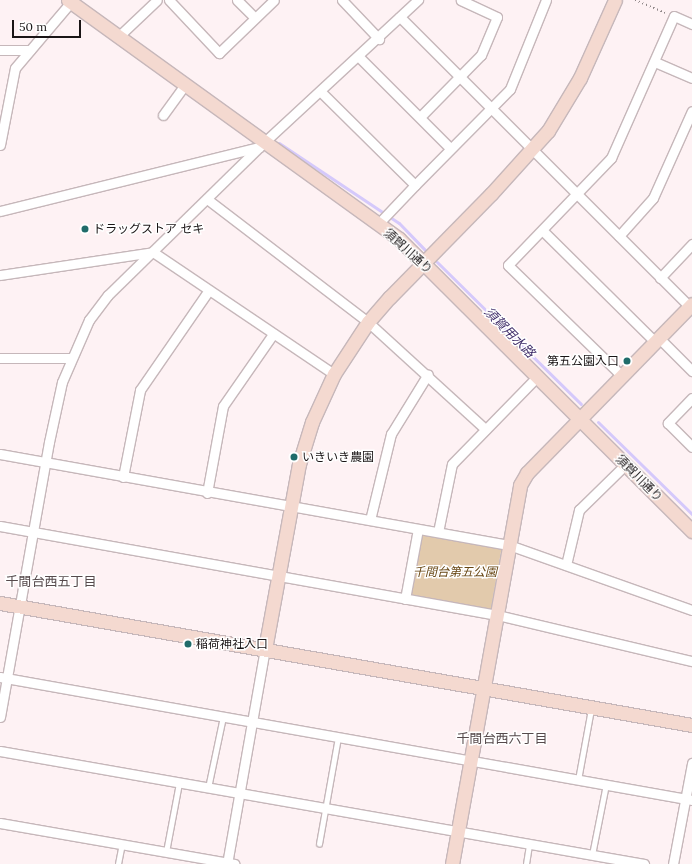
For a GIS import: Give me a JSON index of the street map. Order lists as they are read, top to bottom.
{
  "streets": {
    "street": ["須賀川通り"]
  },
  "districts": ["千間台西五丁目", "千間台西六丁目"],
  "water": ["須賀用水路"],
  "parks": ["千間台第五公園"],
  "places": [
    "ドラッグストア セキ",
    "第五公園入口",
    "いきいき農園",
    "稲荷神社入口"
  ],
  "scale_bar": "50 m"
}
